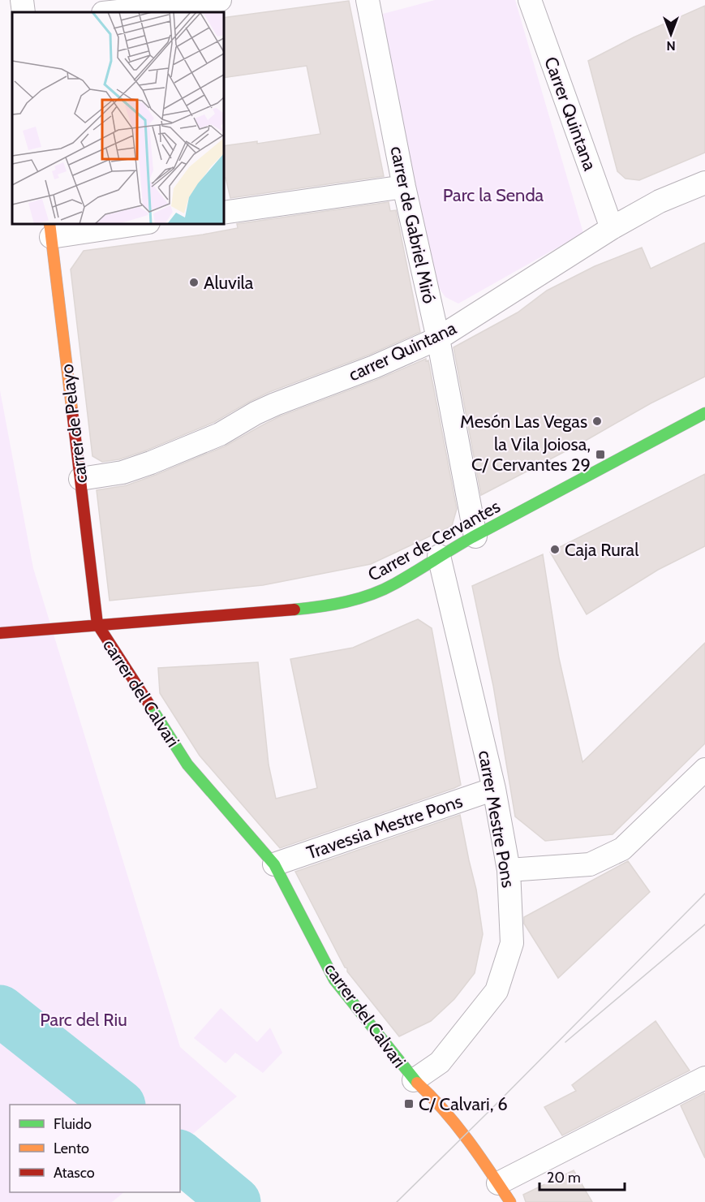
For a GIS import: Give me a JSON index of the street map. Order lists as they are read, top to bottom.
{
  "streets": {
    "street": [
      "Carrer Quintana",
      "carrer de Gabriel Miró",
      "carrer Quintana",
      "carrer de Pelayo",
      "Carrer de Cervantes",
      "carrer del Calvari",
      "carrer Mestre Pons",
      "Travessia Mestre Pons"
    ]
  },
  "crossings": [
    ["Carrer Quintana", "carrer Quintana"],
    ["carrer de Gabriel Miró", "carrer Quintana"],
    ["carrer de Gabriel Miró", "Carrer de Cervantes"],
    ["carrer Quintana", "carrer de Pelayo"],
    ["carrer de Pelayo", "Carrer de Cervantes"],
    ["carrer de Pelayo", "carrer del Calvari"],
    ["Carrer de Cervantes", "carrer del Calvari"],
    ["Carrer de Cervantes", "carrer Mestre Pons"],
    ["carrer del Calvari", "carrer Mestre Pons"],
    ["carrer del Calvari", "Travessia Mestre Pons"],
    ["carrer Mestre Pons", "Travessia Mestre Pons"]
  ],
  "parks": ["Parc la Senda", "Parc del Riu"],
  "places": {
    "other": ["Aluvila", "Mesón Las Vegas", "Caja Rural"],
    "transit": ["la Vila Joiosa, C/ Cervantes 29", "C/ Calvari, 6"]
  },
  "legend": ["Fluido", "Lento", "Atasco"],
  "scale_bar": "20 m",
  "north": "bottom"
}
